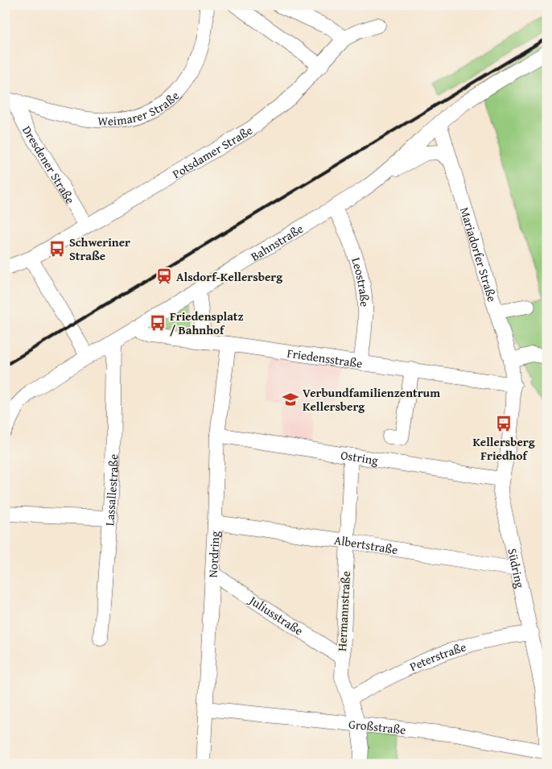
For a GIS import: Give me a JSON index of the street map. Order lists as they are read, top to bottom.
{
  "streets": {
    "street": [
      "Weimarer Straße",
      "Potsdamer Straße",
      "Dresdener Straße",
      "Bahnstraße",
      "Mariadorfer Straße",
      "Leostraße",
      "Friedensstraße",
      "Ostring",
      "Lassallestraße",
      "Albertstraße",
      "Nordring",
      "Südring",
      "Hermannstraße",
      "Juliusstraße",
      "Peterstraße",
      "Großstraße"
    ]
  },
  "crossings": [
    ["Weimarer Straße", "Dresdener Straße"],
    ["Potsdamer Straße", "Dresdener Straße"],
    ["Bahnstraße", "Mariadorfer Straße"],
    ["Bahnstraße", "Leostraße"],
    ["Bahnstraße", "Friedensstraße"],
    ["Bahnstraße", "Lassallestraße"],
    ["Mariadorfer Straße", "Friedensstraße"],
    ["Mariadorfer Straße", "Südring"],
    ["Leostraße", "Friedensstraße"],
    ["Friedensstraße", "Nordring"],
    ["Friedensstraße", "Südring"],
    ["Ostring", "Nordring"],
    ["Ostring", "Südring"],
    ["Ostring", "Hermannstraße"],
    ["Albertstraße", "Nordring"],
    ["Albertstraße", "Südring"],
    ["Albertstraße", "Hermannstraße"],
    ["Nordring", "Juliusstraße"],
    ["Nordring", "Großstraße"],
    ["Südring", "Peterstraße"],
    ["Südring", "Großstraße"],
    ["Hermannstraße", "Juliusstraße"],
    ["Hermannstraße", "Peterstraße"],
    ["Hermannstraße", "Großstraße"]
  ],
  "places": {
    "bus stop": ["Schweriner Straße", "Friedensplatz / Bahnhof", "Kellersberg Friedhof"],
    "station": ["Alsdorf-Kellersberg"],
    "school or university": ["Verbundfamilienzentrum Kellersberg"]
  }
}
